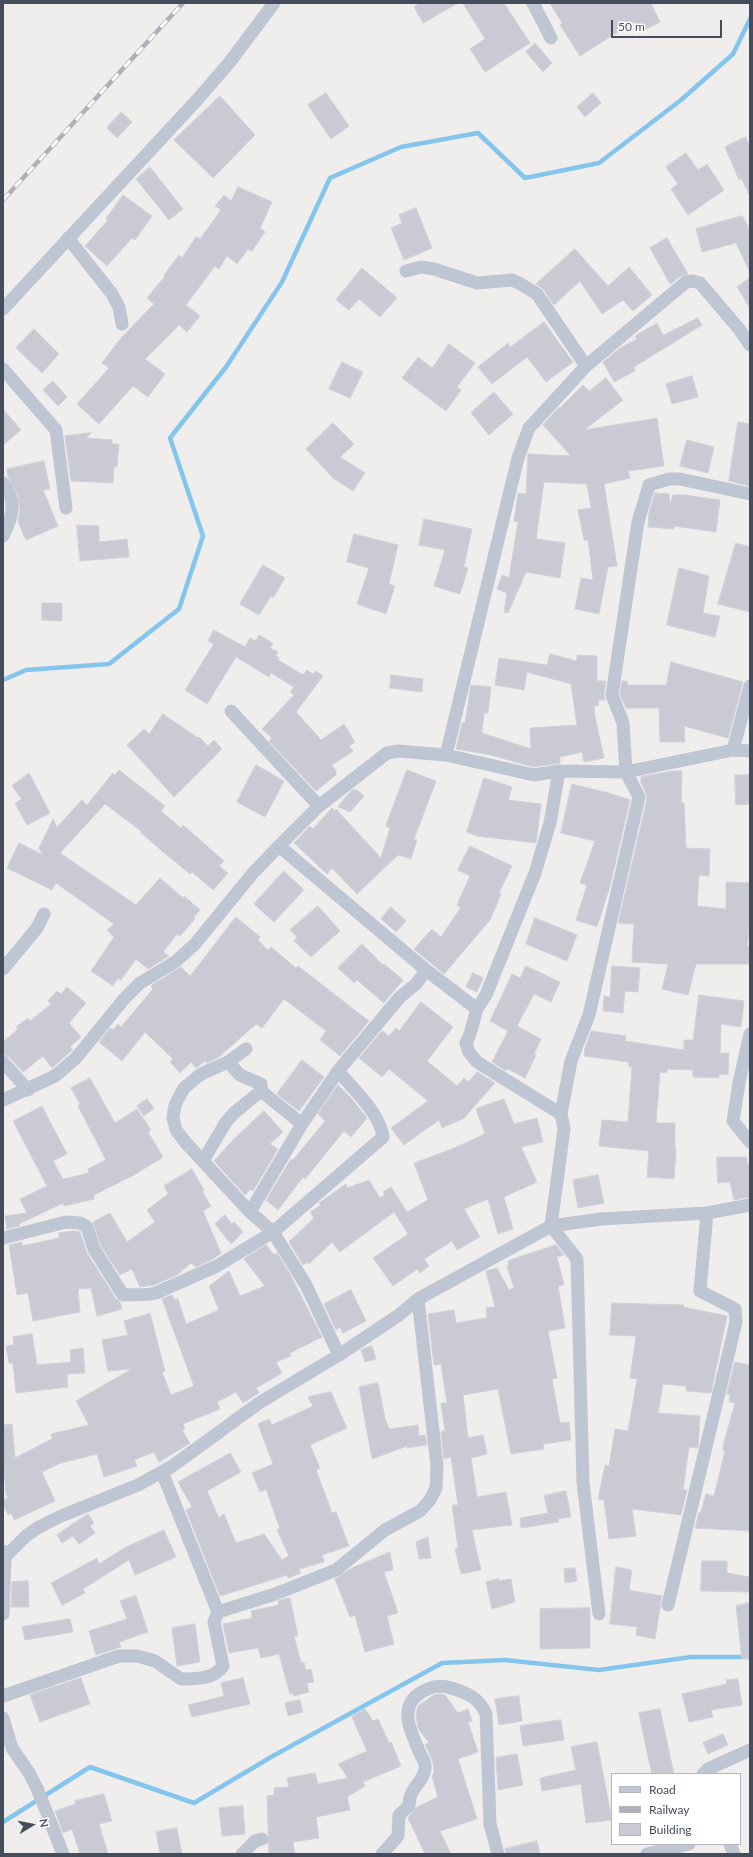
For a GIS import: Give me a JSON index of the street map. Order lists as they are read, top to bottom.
{
  "legend": ["Road", "Railway", "Building"],
  "scale_bar": "50 m",
  "north": "right"
}
